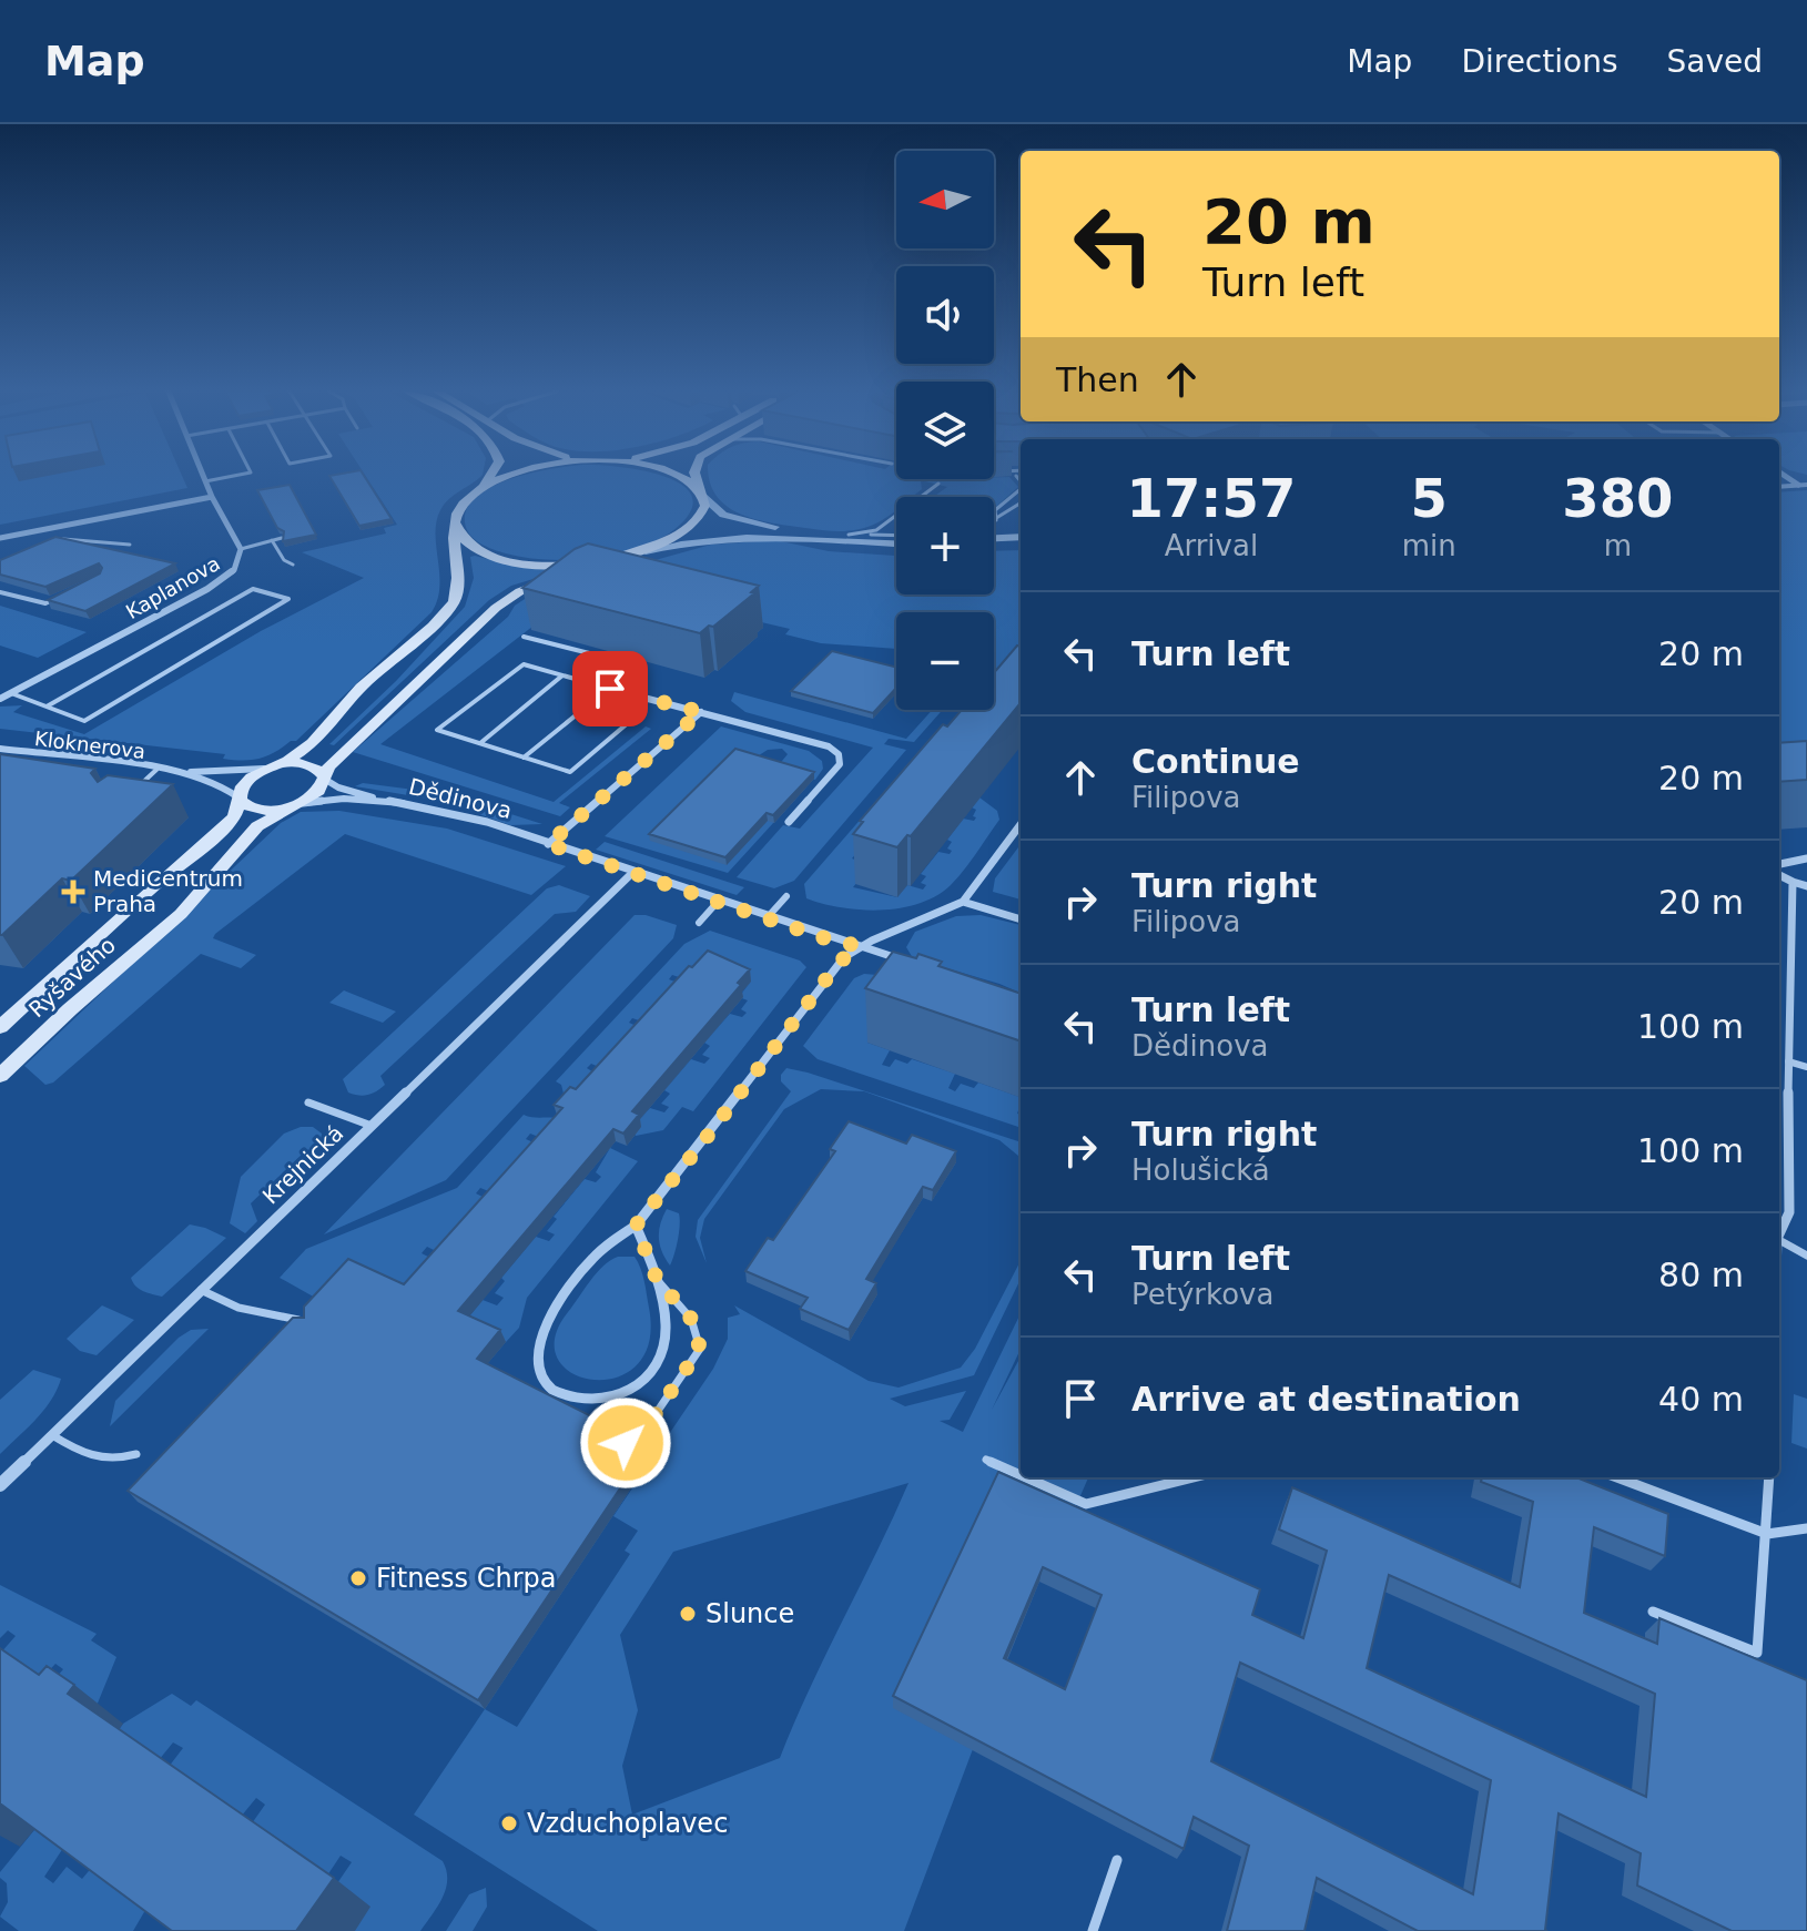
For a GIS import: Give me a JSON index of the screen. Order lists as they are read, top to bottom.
{
  "streets": {
    "main road": ["Ryšavého"],
    "street": [
      "Kaplanova",
      "Kloknerova",
      "Dědinova",
      "Krejnická"
    ]
  },
  "crossings": [
    ["Kloknerova", "Ryšavého"],
    ["Dědinova", "Ryšavého"],
    ["Dědinova", "Krejnická"]
  ],
  "places": {
    "health": ["MediCentrum Praha"],
    "other": ["Fitness Chrpa", "Slunce", "Vzduchoplavec"]
  },
  "north": "left",
  "page": {
    "header": "Map",
    "nav": ["Map", "Directions", "Saved"],
    "map_buttons": ["+", "−"],
    "turn": ["20 m", "Turn left"],
    "then": "Then",
    "eta": [
      "17:57",
      "Arrival",
      "5",
      "min",
      "380",
      "m"
    ],
    "list": [
      {
        "name": "Turn left",
        "value": "20 m"
      },
      {
        "name": "Continue",
        "note": "Filipova",
        "value": "20 m"
      },
      {
        "name": "Turn right",
        "note": "Filipova",
        "value": "20 m"
      },
      {
        "name": "Turn left",
        "note": "Dědinova",
        "value": "100 m"
      },
      {
        "name": "Turn right",
        "note": "Holušická",
        "value": "100 m"
      },
      {
        "name": "Turn left",
        "note": "Petýrkova",
        "value": "80 m"
      },
      {
        "name": "Arrive at destination",
        "value": "40 m"
      }
    ]
  }
}
